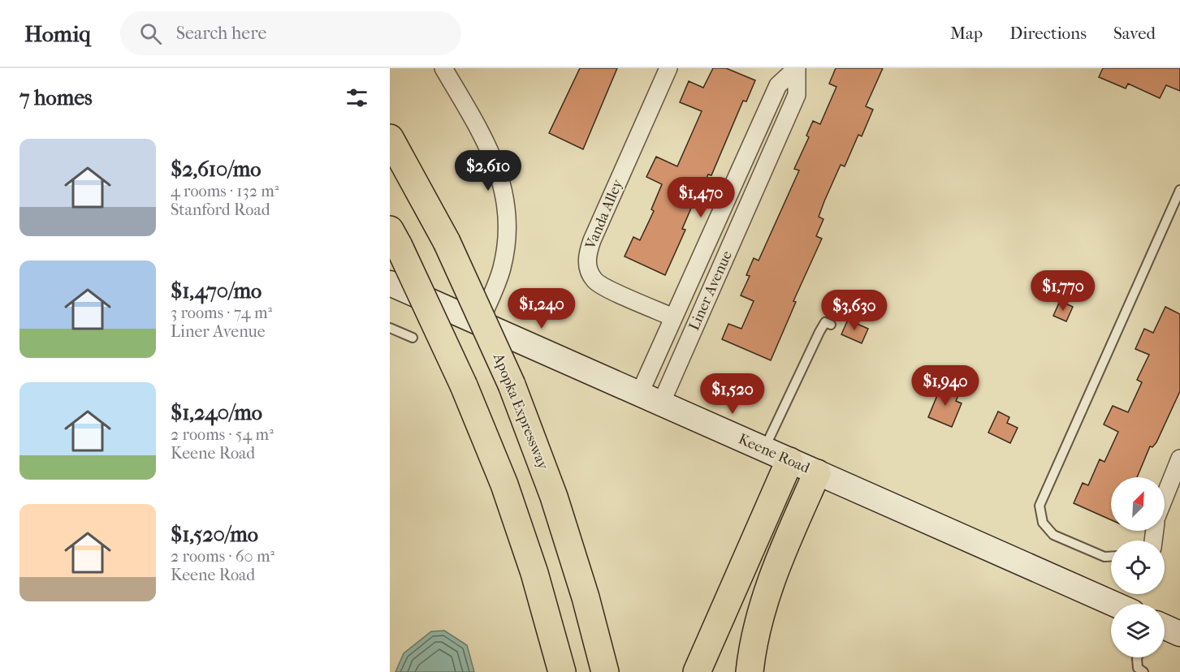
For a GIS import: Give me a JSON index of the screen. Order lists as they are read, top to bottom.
{
  "streets": {
    "highway": ["Apopka Expressway"],
    "main road": ["Keene Road"],
    "street": ["Vanda Alley", "Liner Avenue"]
  },
  "crossings": [
    ["Vanda Alley", "Liner Avenue"],
    ["Liner Avenue", "Keene Road"]
  ],
  "north": "top right",
  "page": {
    "header": "Homiq",
    "search": "Search here",
    "nav": ["Map", "Directions", "Saved"],
    "heading": "7 homes",
    "list": [
      {
        "name": "$2,610/mo",
        "note": "4 rooms · 132 m² · Stanford Road"
      },
      {
        "name": "$1,470/mo",
        "note": "3 rooms · 74 m² · Liner Avenue"
      },
      {
        "name": "$1,240/mo",
        "note": "2 rooms · 54 m² · Keene Road"
      },
      {
        "name": "$1,520/mo",
        "note": "2 rooms · 60 m² · Keene Road"
      }
    ],
    "price": [
      "$2,610",
      "$1,470",
      "$1,770",
      "$1,240",
      "$3,630",
      "$1,940",
      "$1,520"
    ]
  }
}
